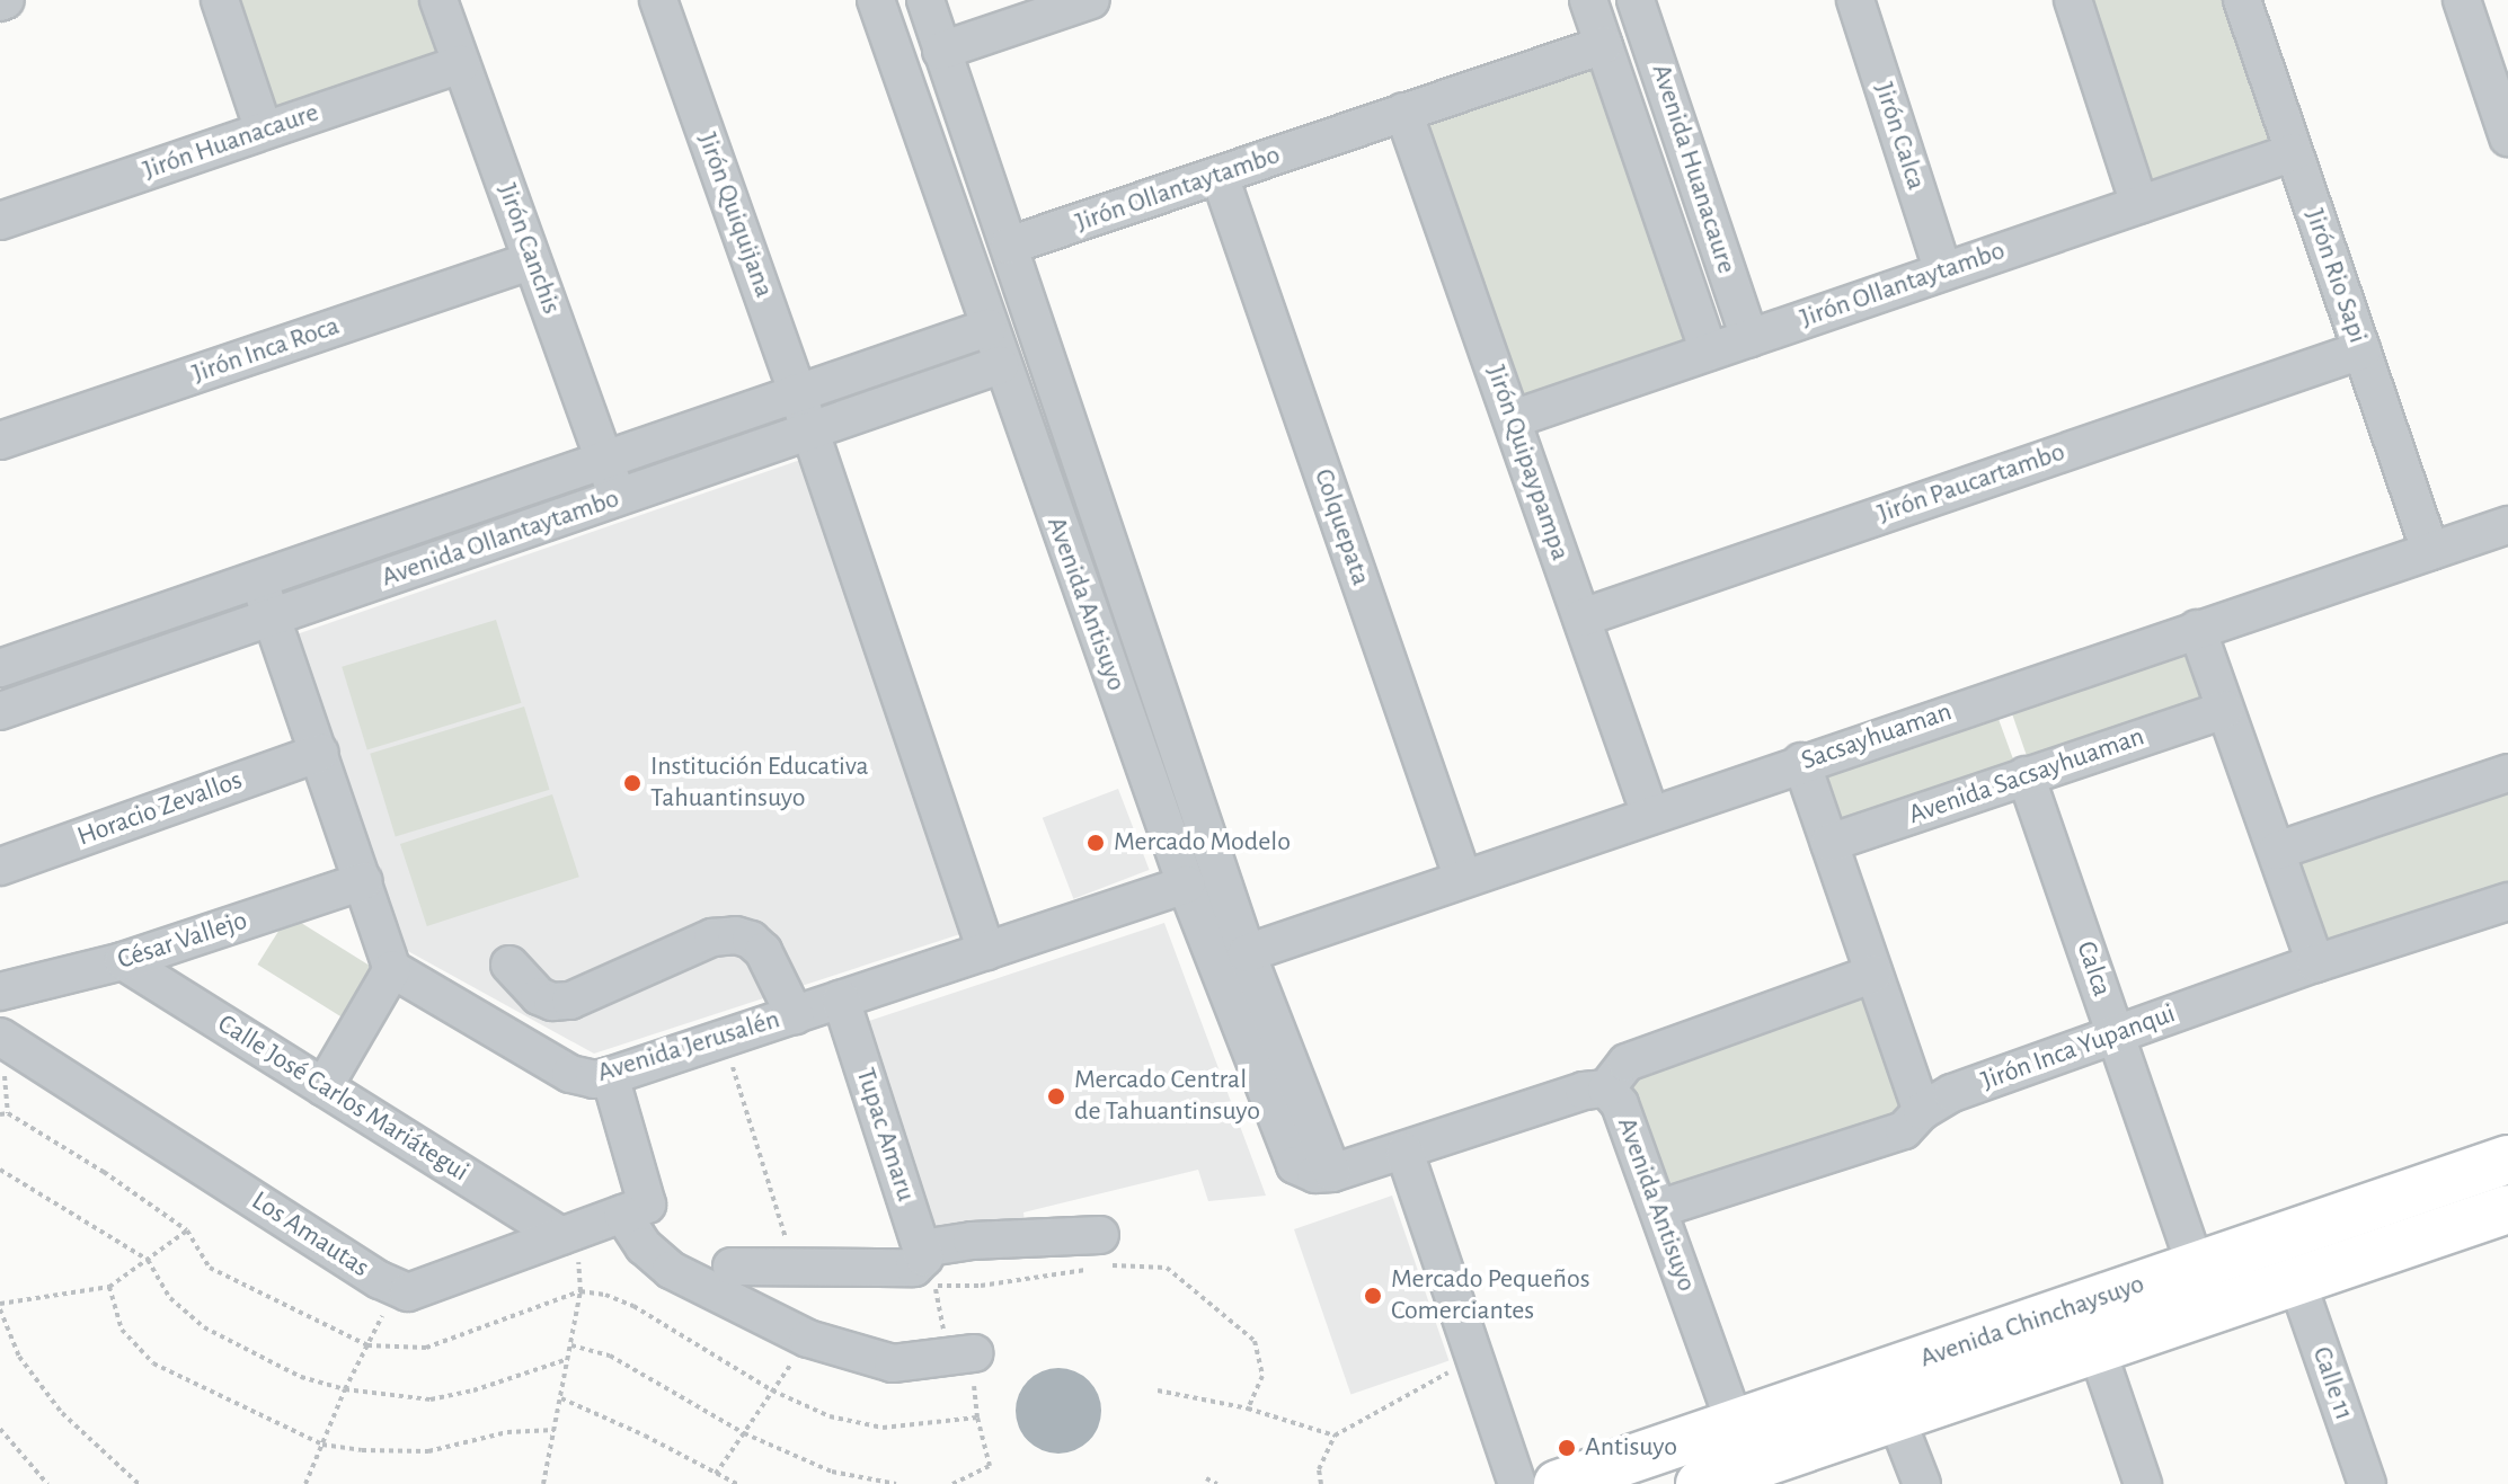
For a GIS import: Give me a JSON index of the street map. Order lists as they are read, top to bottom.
{
  "streets": {
    "main road": ["Avenida Chinchaysuyo"],
    "street": [
      "Jirón Calca",
      "Jirón Huanacaure",
      "Avenida Huanacaure",
      "Jirón Ollantaytambo",
      "Jirón Quiquijana",
      "Jirón Canchis",
      "Jirón Rio Sapi",
      "Jirón Inca Roca",
      "Jirón Quipaypampa",
      "Jirón Paucartambo",
      "Colquepata",
      "Avenida Ollantaytambo",
      "Avenida Antisuyo",
      "Sacsayhuaman",
      "Avenida Sacsayhuaman",
      "Horacio Zevallos",
      "César Vallejo",
      "Calca",
      "Avenida Jerusalén",
      "Jirón Inca Yupanqui",
      "Calle José Carlos Mariátegui",
      "Tupac Amaru",
      "Los Amautas",
      "Calle 11"
    ]
  },
  "crossings": [
    ["Jirón Calca", "Jirón Ollantaytambo"],
    ["Jirón Huanacaure", "Jirón Canchis"],
    ["Avenida Huanacaure", "Jirón Ollantaytambo"],
    ["Jirón Ollantaytambo", "Jirón Rio Sapi"],
    ["Jirón Ollantaytambo", "Jirón Quipaypampa"],
    ["Jirón Ollantaytambo", "Colquepata"],
    ["Jirón Ollantaytambo", "Avenida Antisuyo"],
    ["Jirón Quiquijana", "Avenida Ollantaytambo"],
    ["Jirón Quiquijana", "Avenida Jerusalén"],
    ["Jirón Canchis", "Jirón Inca Roca"],
    ["Jirón Canchis", "Avenida Ollantaytambo"],
    ["Jirón Rio Sapi", "Jirón Paucartambo"],
    ["Jirón Rio Sapi", "Sacsayhuaman"],
    ["Jirón Quipaypampa", "Jirón Paucartambo"],
    ["Jirón Quipaypampa", "Sacsayhuaman"],
    ["Colquepata", "Sacsayhuaman"],
    ["Avenida Ollantaytambo", "Avenida Antisuyo"],
    ["Avenida Antisuyo", "Sacsayhuaman"],
    ["Avenida Antisuyo", "Avenida Jerusalén"],
    ["Avenida Antisuyo", "Jirón Inca Yupanqui"],
    ["Avenida Antisuyo", "Avenida Chinchaysuyo"],
    ["Avenida Sacsayhuaman", "Calca"],
    ["César Vallejo", "Calle José Carlos Mariátegui"],
    ["Calca", "Jirón Inca Yupanqui"],
    ["Calca", "Avenida Chinchaysuyo"],
    ["Avenida Jerusalén", "Tupac Amaru"],
    ["Calle José Carlos Mariátegui", "Los Amautas"],
    ["Avenida Chinchaysuyo", "Calle 11"]
  ],
  "places": [
    "Institución Educativa Tahuantinsuyo",
    "Mercado Modelo",
    "Mercado Central de Tahuantinsuyo",
    "Mercado Pequeños Comerciantes",
    "Antisuyo"
  ]
}
